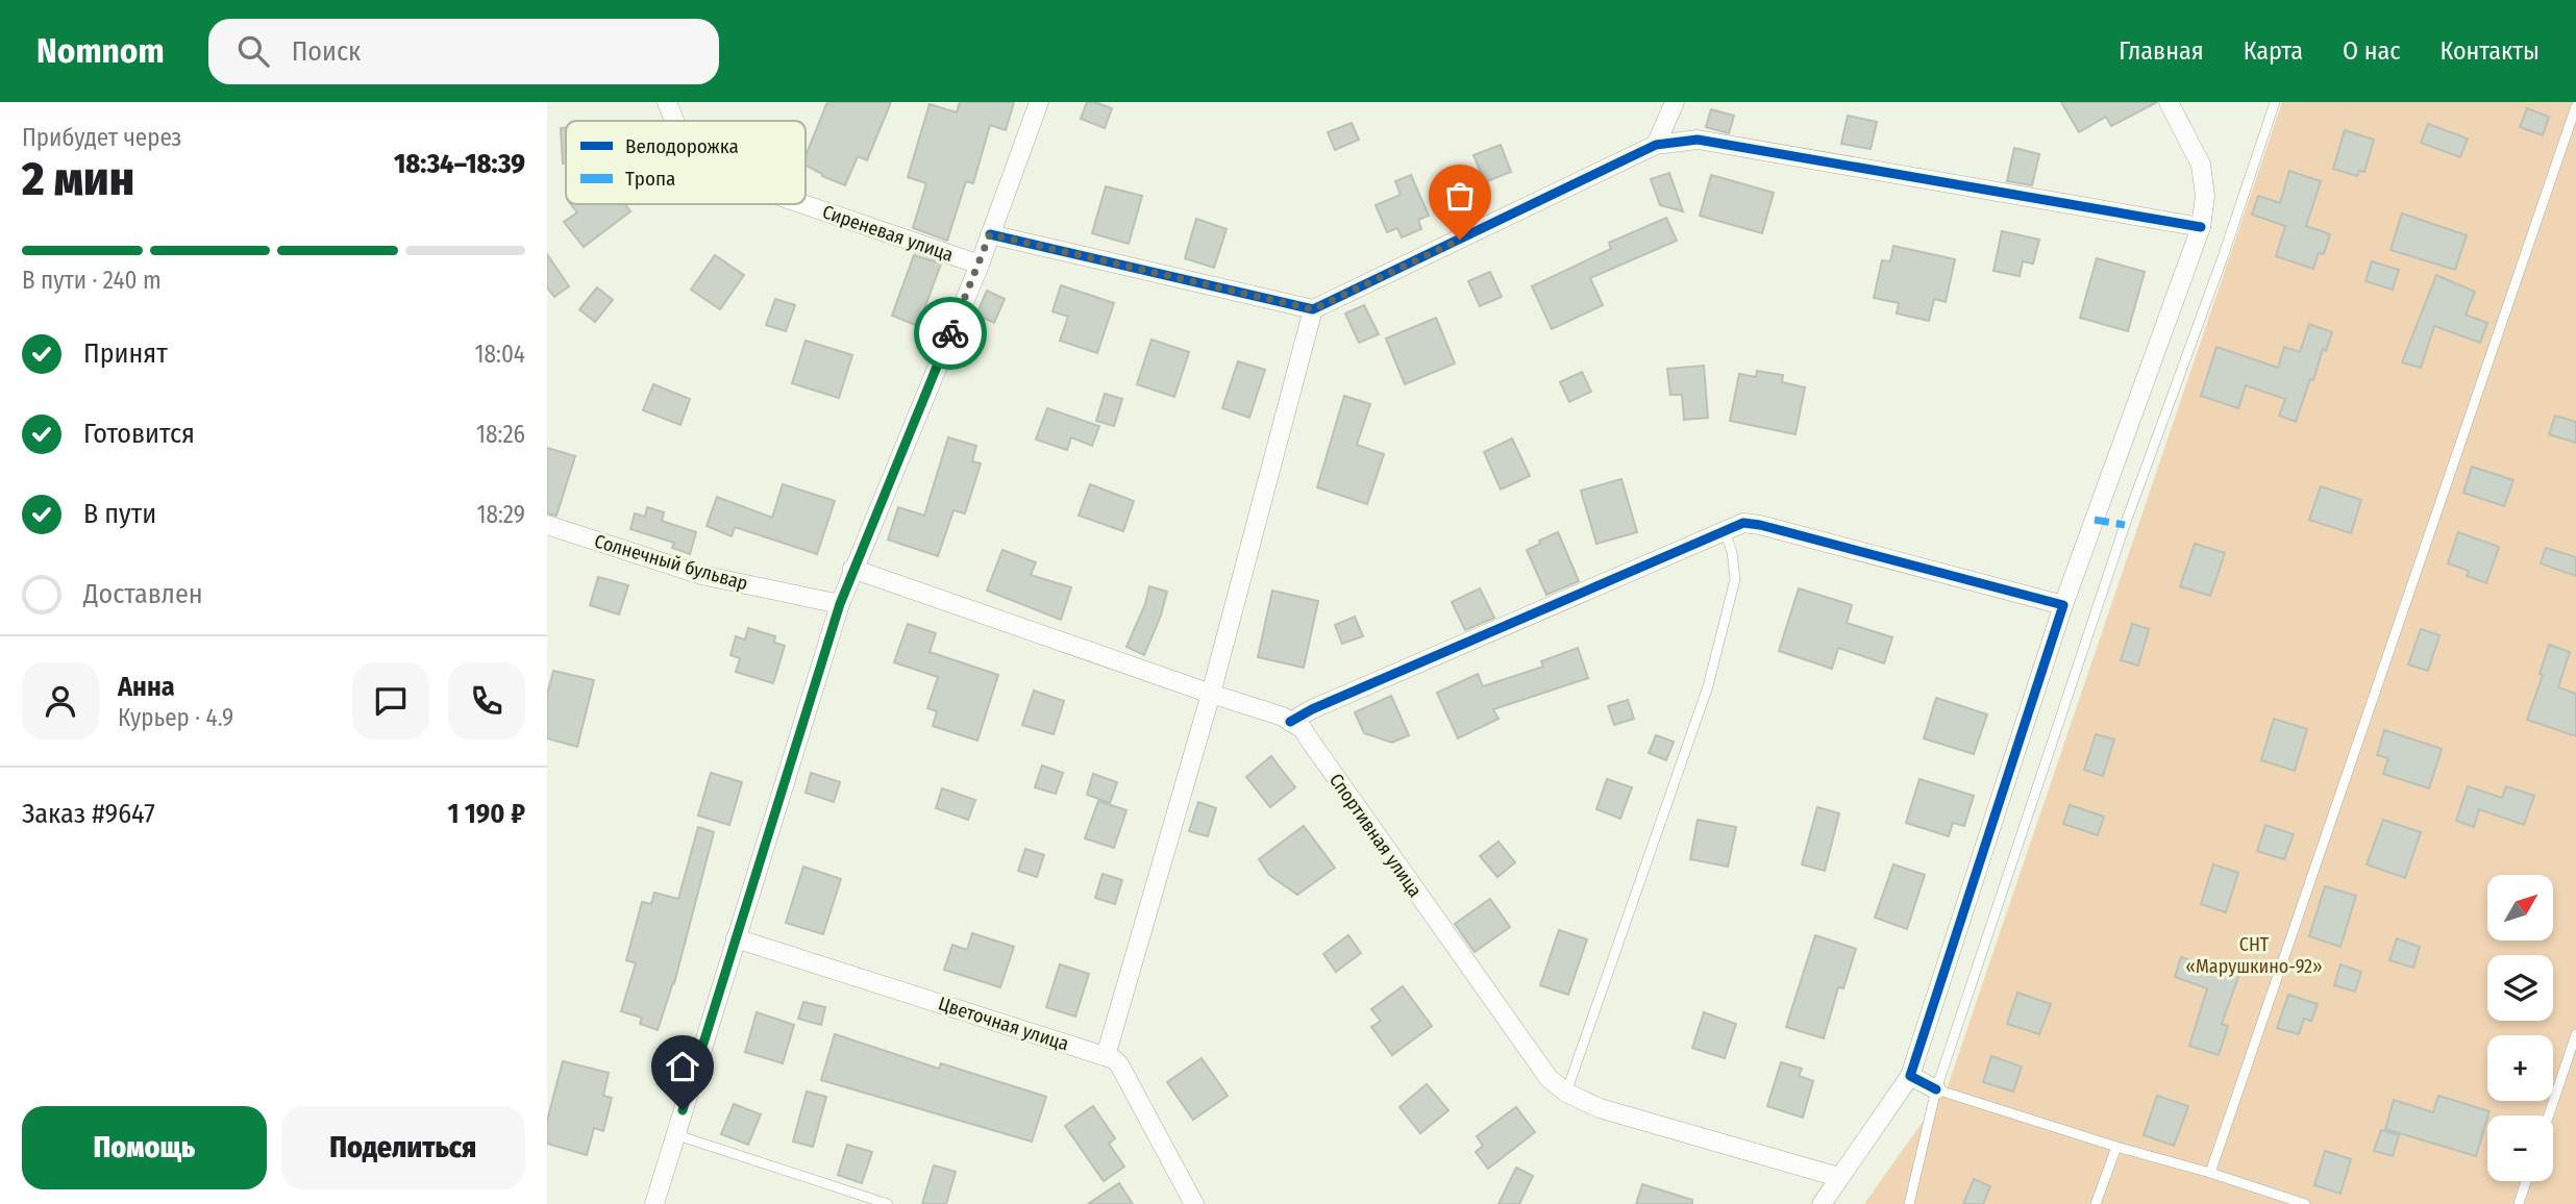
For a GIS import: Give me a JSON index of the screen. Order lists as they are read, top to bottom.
{
  "streets": {
    "street": [
      "Сиреневая улица",
      "Солнечный бульвар",
      "Спортивная улица",
      "Цветочная улица"
    ]
  },
  "parks": ["СНТ «Марушкино-92»"],
  "legend": ["Велодорожка", "Тропа"],
  "north": "top right",
  "page": {
    "header": "Nomnom",
    "search": "Поиск",
    "nav": [
      "Главная",
      "Карта",
      "О нас",
      "Контакты"
    ],
    "heading": ["2 мин", "Прибудет через", "18:34–18:39"],
    "panel": [
      "Анна",
      "Курьер · 4.9",
      "Заказ #9647",
      "1 190 ₽"
    ],
    "bar": "В пути · 240 m",
    "list": [
      ["Принят", "18:04"],
      ["Готовится", "18:26"],
      ["В пути", "18:29"],
      "Доставлен"
    ],
    "map_buttons": ["+", "−"],
    "buttons": ["Помощь", "Поделиться"]
  }
}
